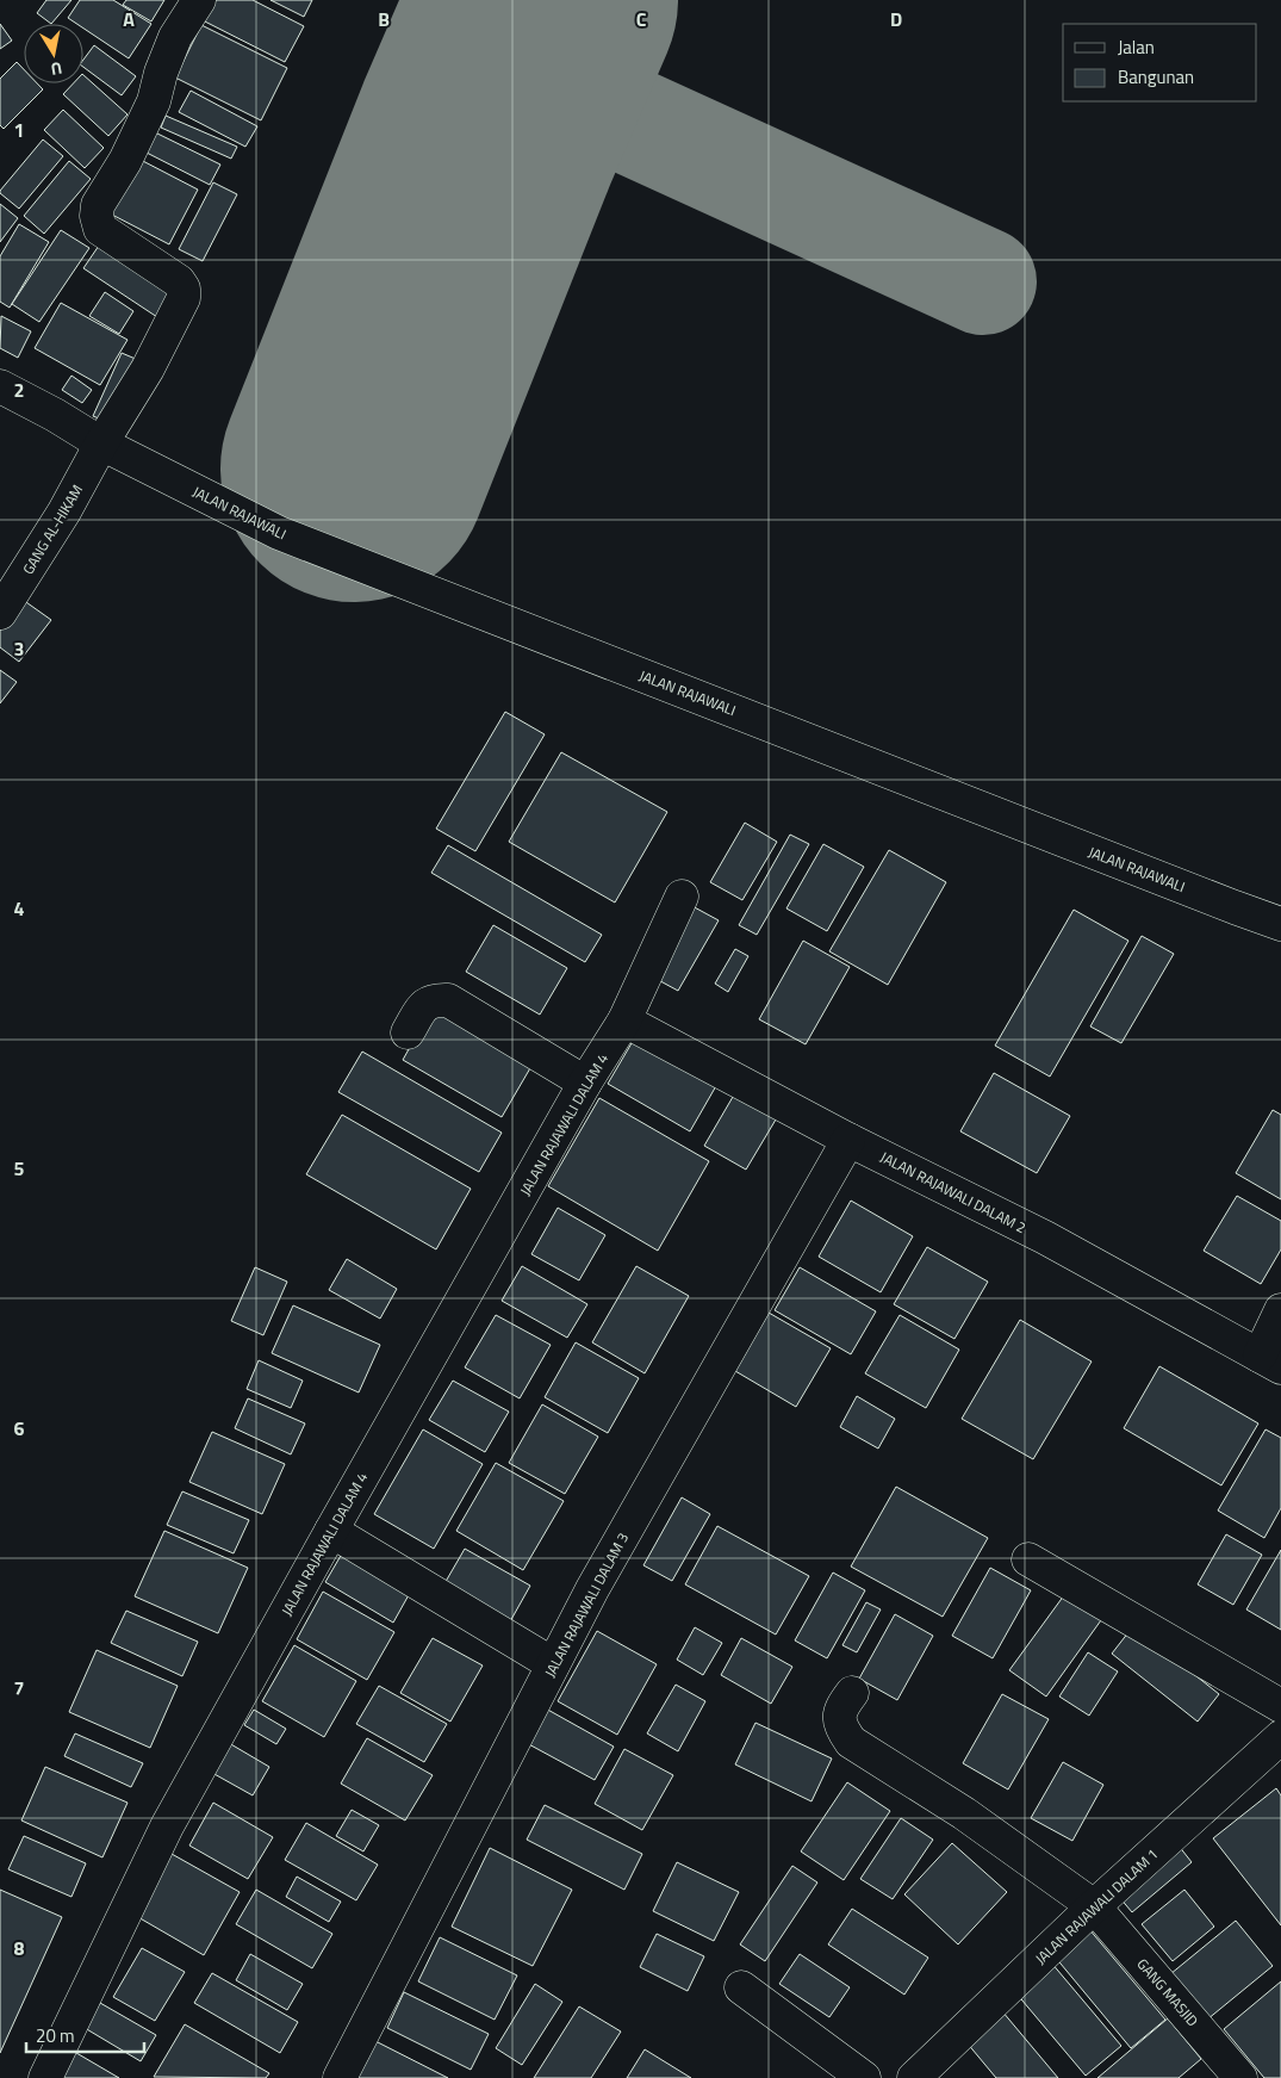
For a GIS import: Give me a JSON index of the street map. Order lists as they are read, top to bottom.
{
  "streets": {
    "street": [
      "JALAN RAJAWALI",
      "GANG AL-HIKAM",
      "JALAN RAJAWALI DALAM 4",
      "JALAN RAJAWALI DALAM 2",
      "JALAN RAJAWALI DALAM 3",
      "JALAN RAJAWALI DALAM 1",
      "GANG MASJID"
    ]
  },
  "crossings": [
    ["JALAN RAJAWALI", "GANG AL-HIKAM"],
    ["JALAN RAJAWALI DALAM 4", "JALAN RAJAWALI DALAM 2"],
    ["JALAN RAJAWALI DALAM 2", "JALAN RAJAWALI DALAM 3"],
    ["JALAN RAJAWALI DALAM 1", "GANG MASJID"]
  ],
  "legend": ["Jalan", "Bangunan"],
  "scale_bar": "20 m",
  "north": "bottom",
  "grid": {
    "columns": [
      "A",
      "B",
      "C",
      "D"
    ],
    "rows": [
      "1",
      "2",
      "3",
      "4",
      "5",
      "6",
      "7",
      "8"
    ]
  }
}
